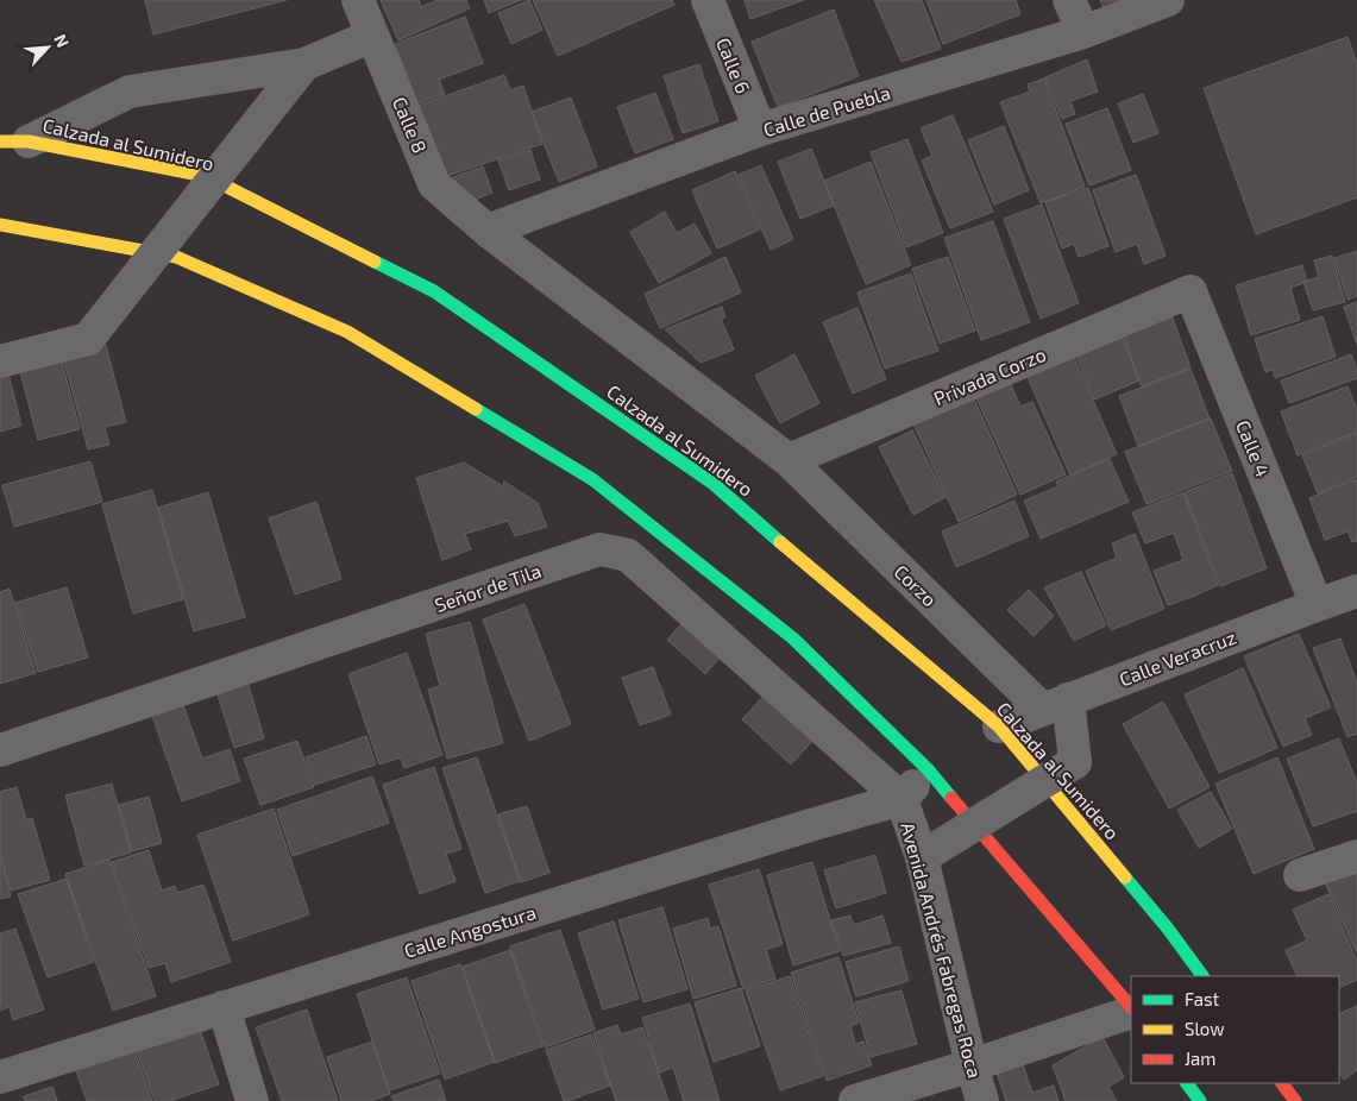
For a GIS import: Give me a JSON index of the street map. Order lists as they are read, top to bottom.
{
  "streets": {
    "main road": ["Calzada al Sumidero"],
    "street": [
      "Calle 6",
      "Calle de Puebla",
      "Calle 8",
      "Privada Corzo",
      "Calle 4",
      "Corzo",
      "Señor de Tila",
      "Calle Veracruz",
      "Calle Angostura",
      "Avenida Andrés Fabregas Roca"
    ]
  },
  "crossings": [
    ["Calle 6", "Calle de Puebla"],
    ["Calle de Puebla", "Calle 8"],
    ["Calle 8", "Privada Corzo"],
    ["Calle 8", "Corzo"],
    ["Calzada al Sumidero", "Calle Veracruz"],
    ["Privada Corzo", "Calle 4"],
    ["Privada Corzo", "Corzo"],
    ["Calle 4", "Calle Veracruz"],
    ["Corzo", "Calle Veracruz"],
    ["Señor de Tila", "Calle Angostura"],
    ["Señor de Tila", "Avenida Andrés Fabregas Roca"],
    ["Calle Angostura", "Avenida Andrés Fabregas Roca"]
  ],
  "legend": ["Fast", "Slow", "Jam"],
  "north": "top right"
}
